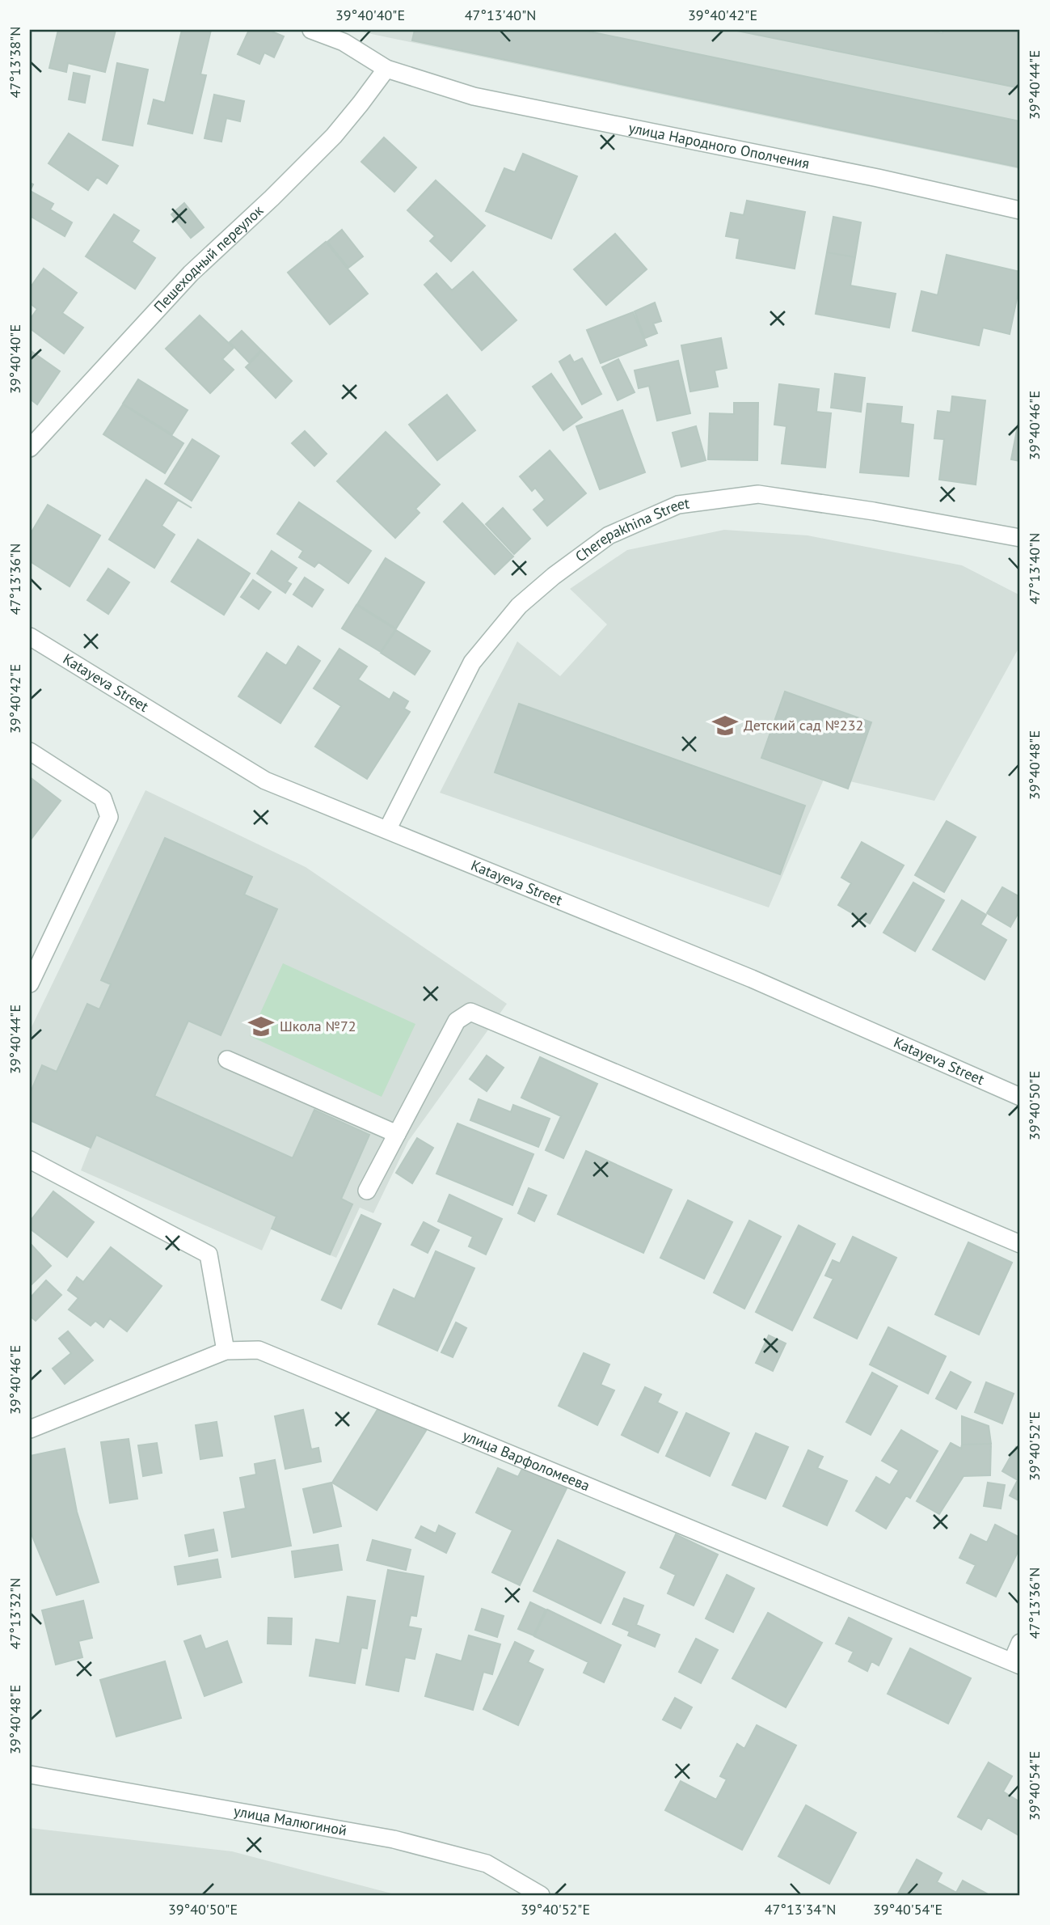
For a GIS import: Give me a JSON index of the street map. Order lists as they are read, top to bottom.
{
  "streets": {
    "street": [
      "улица Народного Ополчения",
      "Пешеходный переулок",
      "Cherepakhina Street",
      "Katayeva Street",
      "улица Варфоломеева",
      "улица Малюгиной"
    ]
  },
  "crossings": [
    ["улица Народного Ополчения", "Пешеходный переулок"],
    ["Cherepakhina Street", "Katayeva Street"]
  ],
  "places": {
    "school or university": ["Детский сад №232", "Школа №72"]
  },
  "coordinates": [
    "39°40'40\"E",
    "47°13'40\"N",
    "39°40'42\"E",
    "47°13'38\"N",
    "39°40'44\"E",
    "39°40'46\"E",
    "47°13'36\"N",
    "39°40'48\"E",
    "39°40'50\"E",
    "39°40'52\"E",
    "47°13'32\"N",
    "39°40'54\"E",
    "47°13'34\"N"
  ]
}
